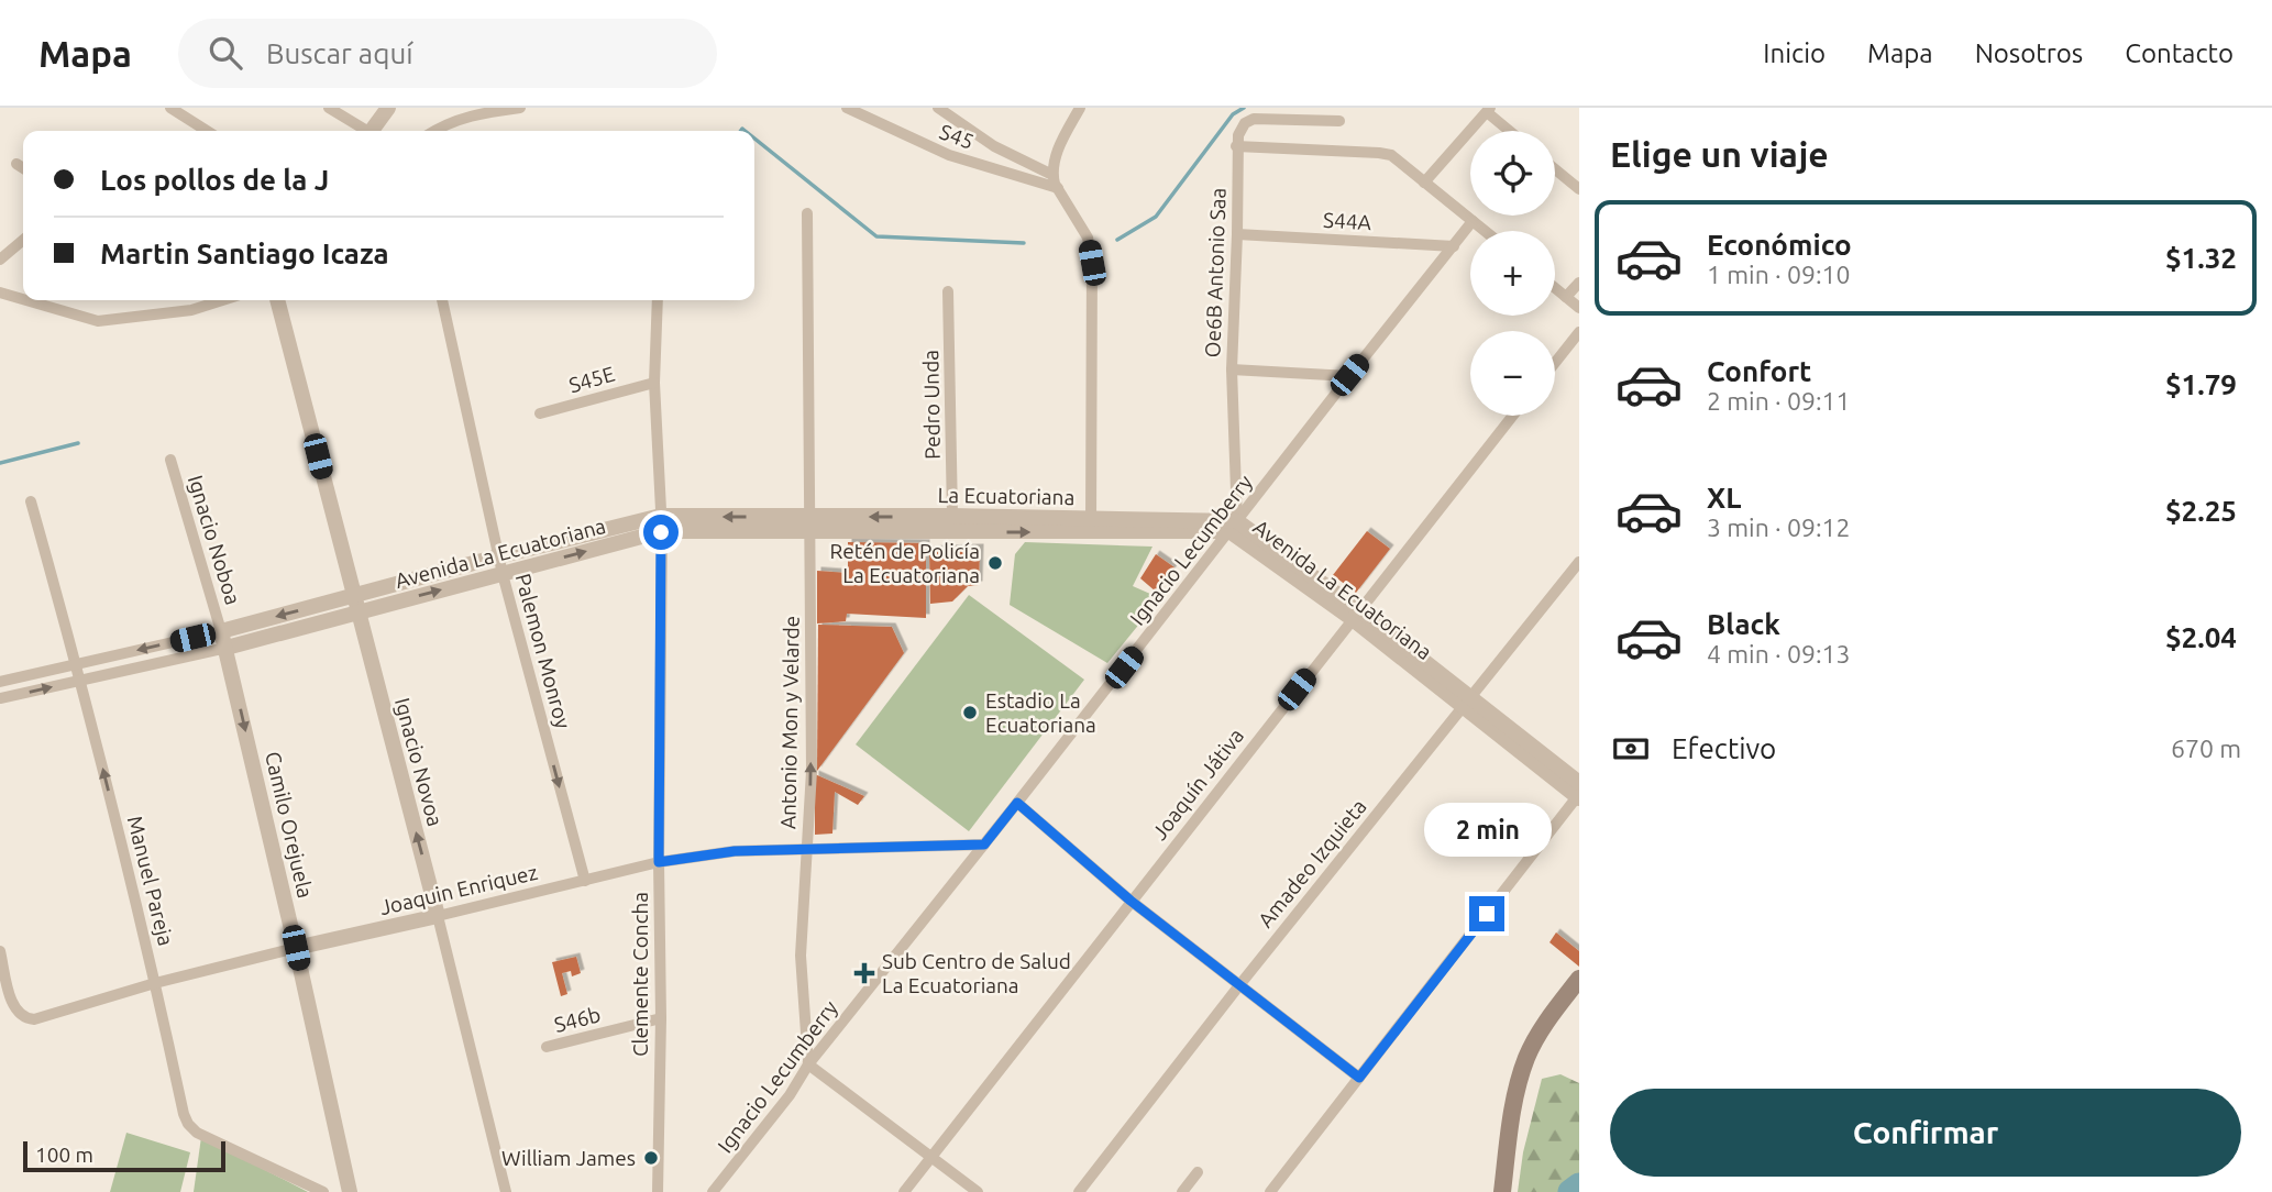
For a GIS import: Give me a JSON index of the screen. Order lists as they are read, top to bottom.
{
  "streets": {
    "street": [
      "S45",
      "S44A",
      "Oe6B Antonio Saa",
      "S45E",
      "Pedro Unda",
      "La Ecuatoriana",
      "Ignacio Noboa",
      "Ignacio Lecumberry",
      "Avenida La Ecuatoriana",
      "Palemon Monroy",
      "Antonio Mon y Velarde",
      "Ignacio Novoa",
      "Joaquín Játiva",
      "Camilo Orejuela",
      "Amadeo Izquieta",
      "Manuel Pareja",
      "Joaquin Enriquez",
      "Clemente Concha",
      "S46b"
    ]
  },
  "crossings": [
    ["S44A", "Oe6B Antonio Saa"],
    ["S44A", "Ignacio Lecumberry"],
    ["Oe6B Antonio Saa", "Ignacio Lecumberry"],
    ["Oe6B Antonio Saa", "Avenida La Ecuatoriana"],
    ["S45E", "Clemente Concha"],
    ["Pedro Unda", "La Ecuatoriana"],
    ["La Ecuatoriana", "Avenida La Ecuatoriana"],
    ["La Ecuatoriana", "Antonio Mon y Velarde"],
    ["Ignacio Noboa", "Camilo Orejuela"],
    ["Ignacio Lecumberry", "Avenida La Ecuatoriana"],
    ["Ignacio Lecumberry", "Antonio Mon y Velarde"],
    ["Ignacio Lecumberry", "Joaquin Enriquez"],
    ["Avenida La Ecuatoriana", "Palemon Monroy"],
    ["Avenida La Ecuatoriana", "Antonio Mon y Velarde"],
    ["Avenida La Ecuatoriana", "Ignacio Novoa"],
    ["Avenida La Ecuatoriana", "Joaquín Játiva"],
    ["Avenida La Ecuatoriana", "Amadeo Izquieta"],
    ["Avenida La Ecuatoriana", "Clemente Concha"],
    ["Palemon Monroy", "Joaquin Enriquez"],
    ["Antonio Mon y Velarde", "Joaquin Enriquez"],
    ["Ignacio Novoa", "Joaquin Enriquez"],
    ["Camilo Orejuela", "Joaquin Enriquez"],
    ["Manuel Pareja", "Joaquin Enriquez"],
    ["Joaquin Enriquez", "Clemente Concha"],
    ["Clemente Concha", "S46b"]
  ],
  "one_way": [
    "La Ecuatoriana",
    "Palemon Monroy",
    "Antonio Mon y Velarde",
    "Camilo Orejuela",
    "Manuel Pareja"
  ],
  "places": {
    "other": ["Retén de Policía La Ecuatoriana", "Estadio La Ecuatoriana", "William James"],
    "health": ["Sub Centro de Salud La Ecuatoriana"]
  },
  "scale_bar": "100 m",
  "page": {
    "header": "Mapa",
    "search": "Buscar aquí",
    "nav": [
      "Inicio",
      "Mapa",
      "Nosotros",
      "Contacto"
    ],
    "heading": "Elige un viaje",
    "map_buttons": ["+", "−"],
    "banner": ["Los pollos de la J", "Martin Santiago Icaza"],
    "list": [
      {
        "name": "Económico",
        "note": "1 min · 09:10",
        "value": "$1.32"
      },
      {
        "name": "Confort",
        "note": "2 min · 09:11",
        "value": "$1.79"
      },
      {
        "name": "XL",
        "note": "3 min · 09:12",
        "value": "$2.25"
      },
      {
        "name": "Black",
        "note": "4 min · 09:13",
        "value": "$2.04"
      }
    ],
    "pay": ["Efectivo", "670 m"],
    "bubble": "2 min",
    "buttons": "Confirmar",
    "scale": "100 m"
  }
}
